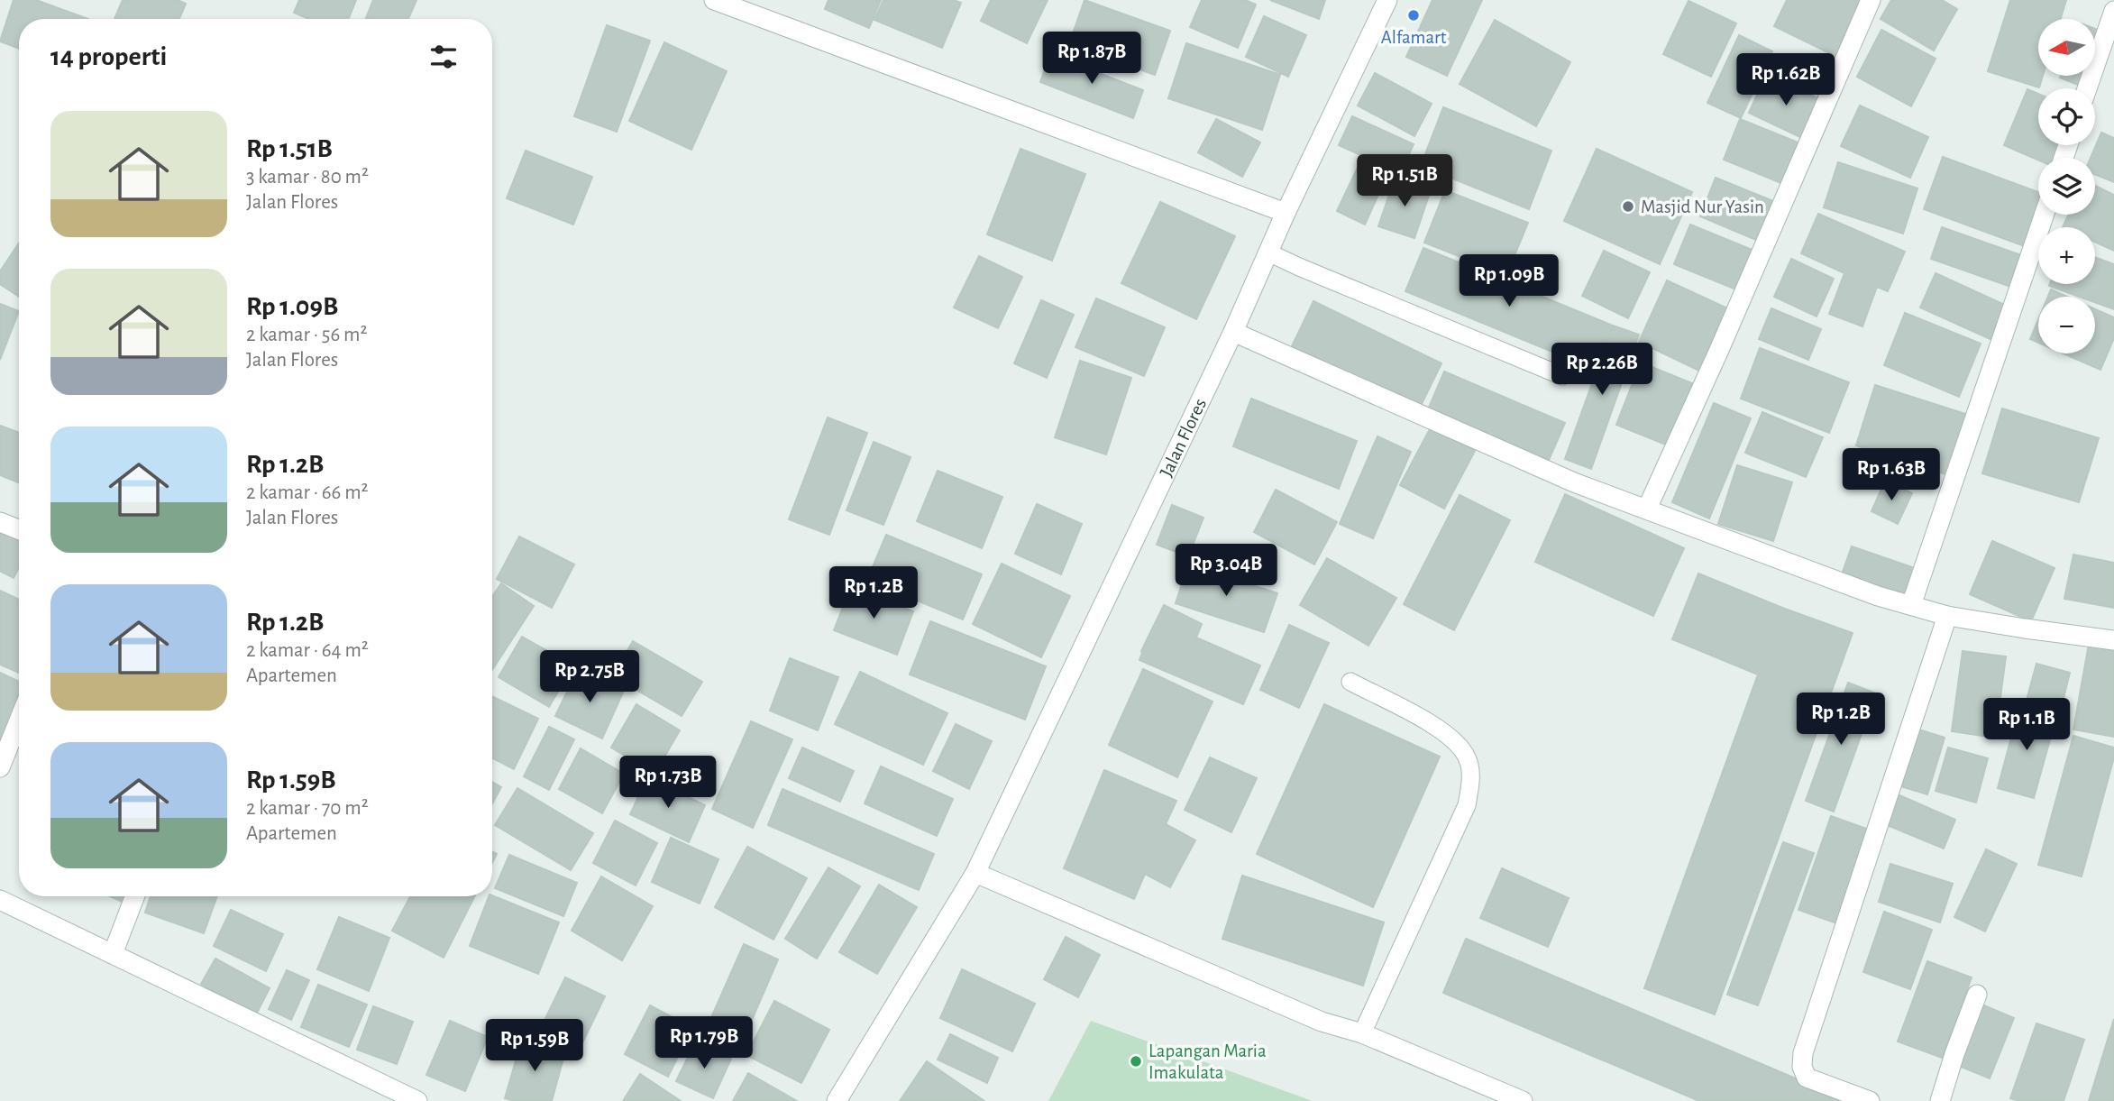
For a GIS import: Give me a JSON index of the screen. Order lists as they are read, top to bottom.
{
  "streets": {
    "street": ["Jalan Flores"]
  },
  "places": ["Alfamart", "Masjid Nur Yasin", "Lapangan Maria Imakulata"],
  "north": "left",
  "page": {
    "map_buttons": ["+", "−"],
    "heading": "14 properti",
    "price": [
      "Rp 1.87B",
      "Rp 1.62B",
      "Rp 1.51B",
      "Rp 1.09B",
      "Rp 2.26B",
      "Rp 1.63B",
      "Rp 3.04B",
      "Rp 1.2B",
      "Rp 2.75B",
      "Rp 1.2B",
      "Rp 1.1B",
      "Rp 1.73B",
      "Rp 1.79B",
      "Rp 1.59B"
    ],
    "list": [
      {
        "name": "Rp 1.51B",
        "note": "3 kamar · 80 m² · Jalan Flores"
      },
      {
        "name": "Rp 1.09B",
        "note": "2 kamar · 56 m² · Jalan Flores"
      },
      {
        "name": "Rp 1.2B",
        "note": "2 kamar · 66 m² · Jalan Flores"
      },
      {
        "name": "Rp 1.2B",
        "note": "2 kamar · 64 m² · Apartemen"
      },
      {
        "name": "Rp 1.59B",
        "note": "2 kamar · 70 m² · Apartemen"
      }
    ]
  }
}
